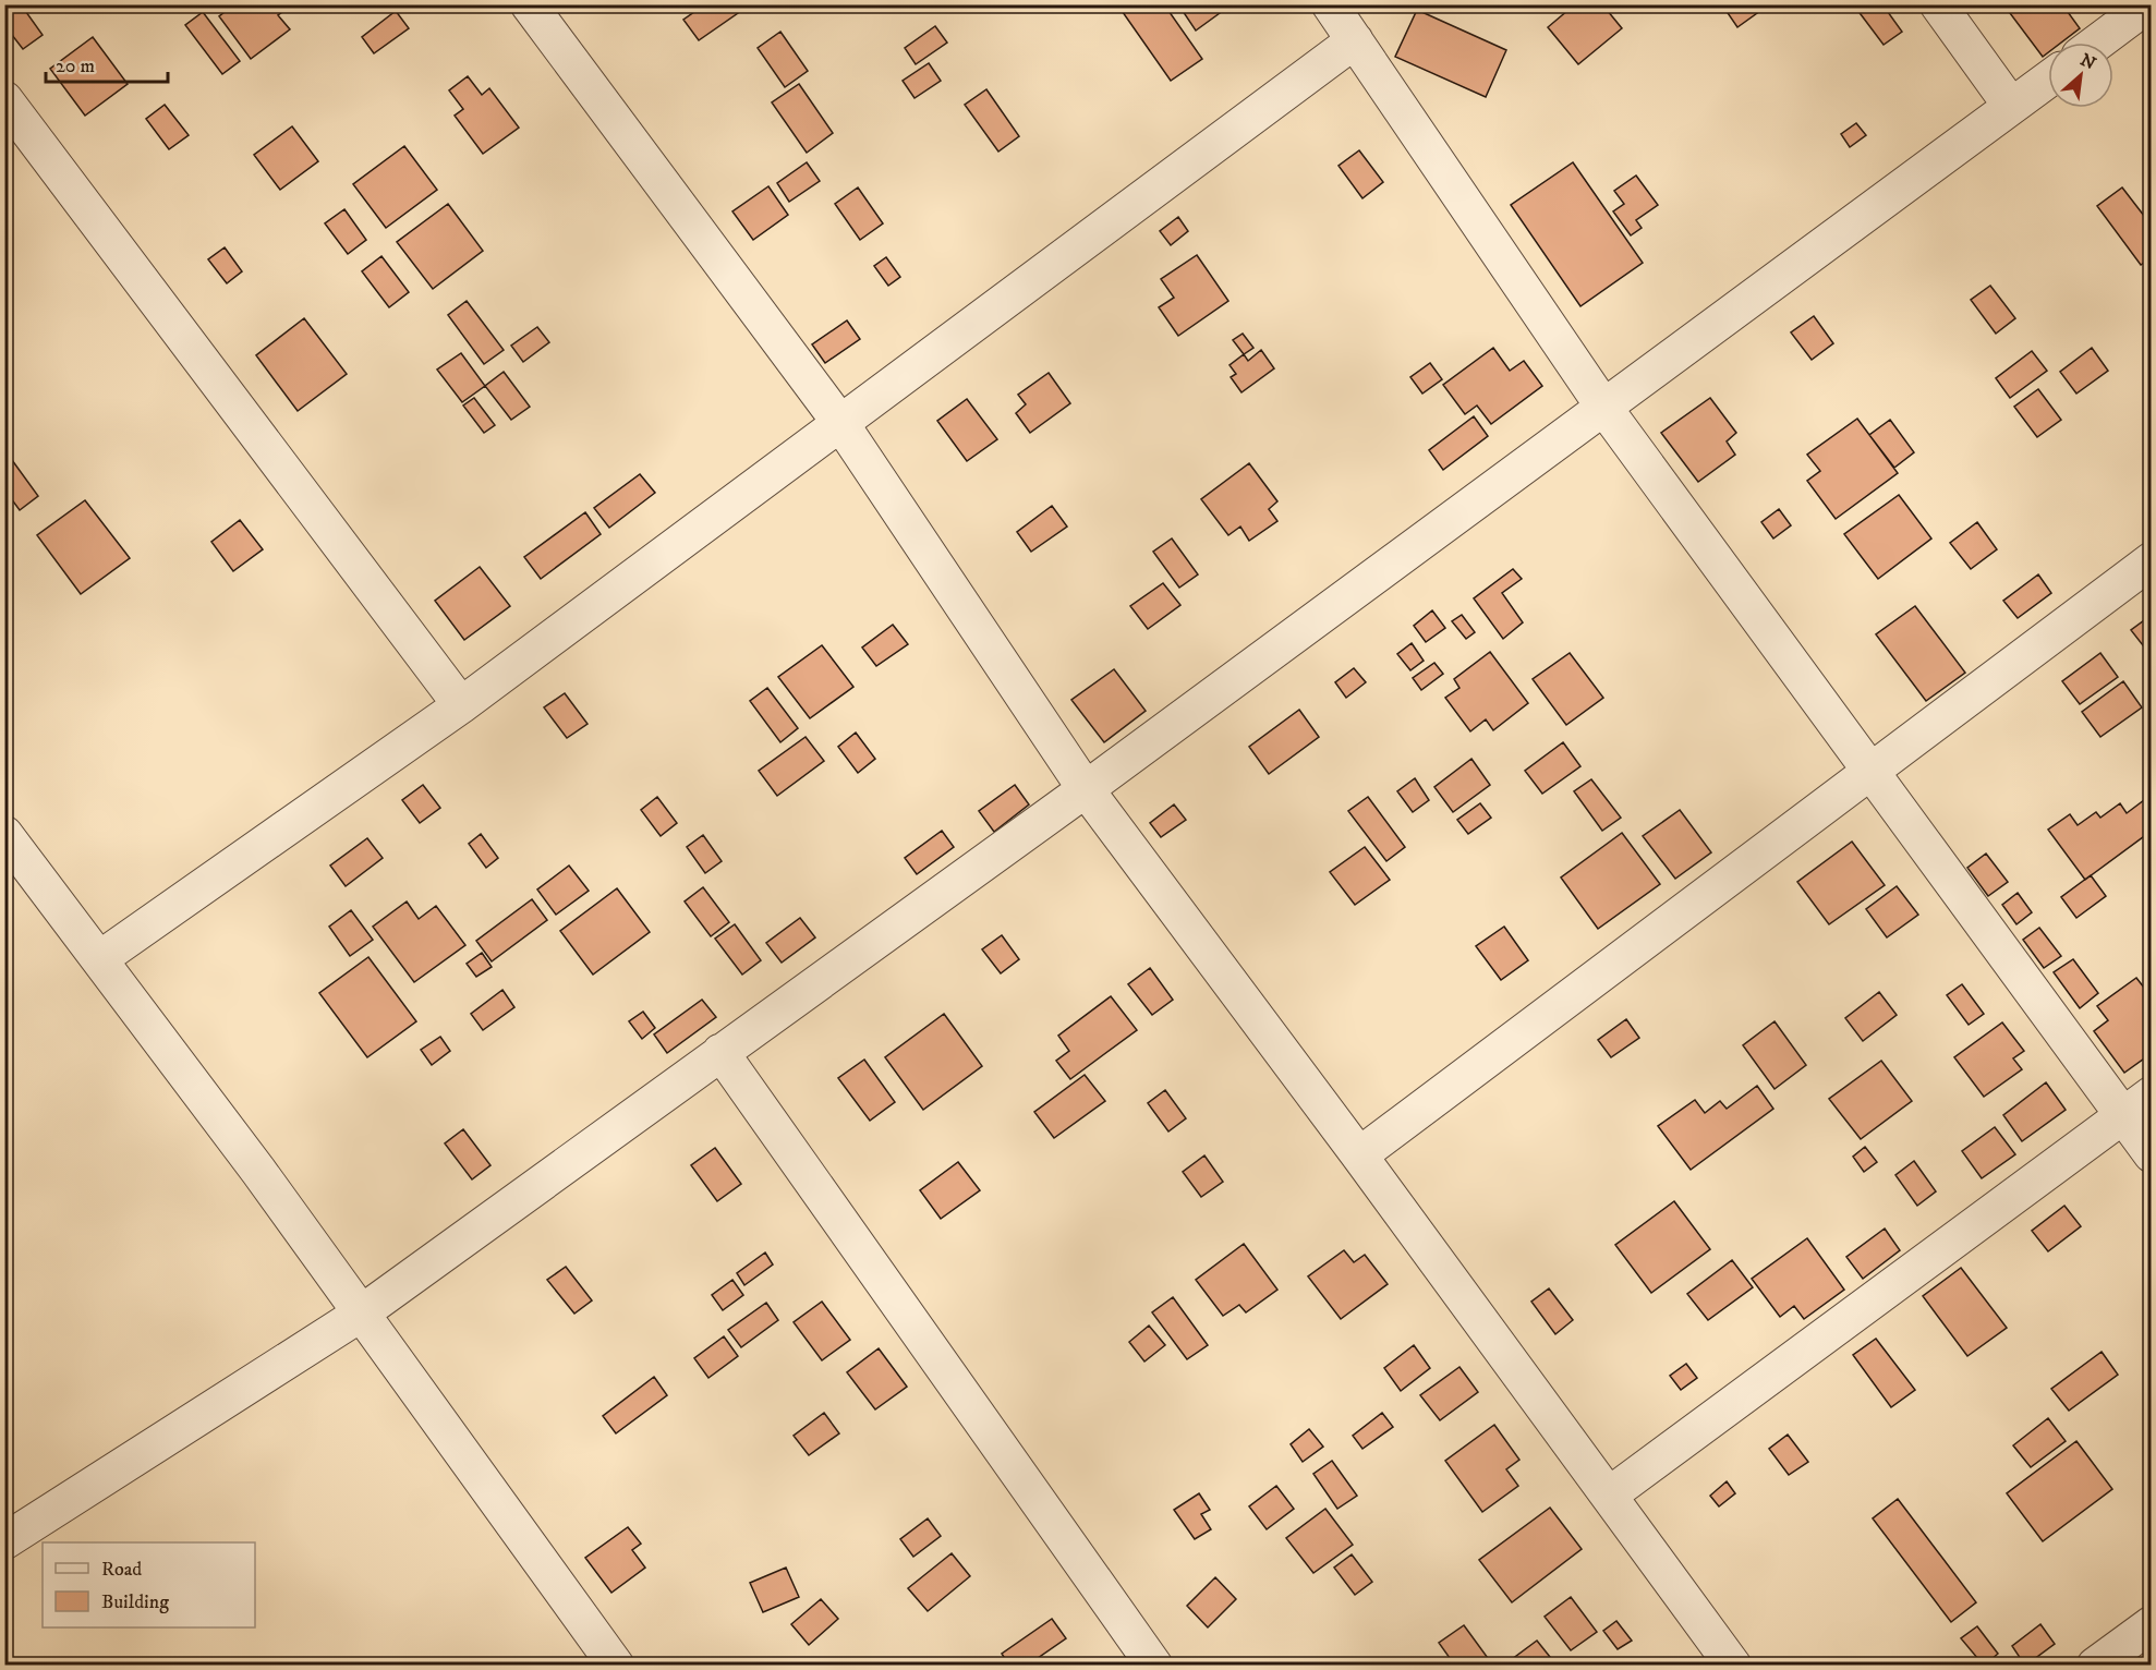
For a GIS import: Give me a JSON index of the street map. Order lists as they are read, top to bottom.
{
  "legend": ["Road", "Building"],
  "scale_bar": "20 m",
  "north": "top right"
}
